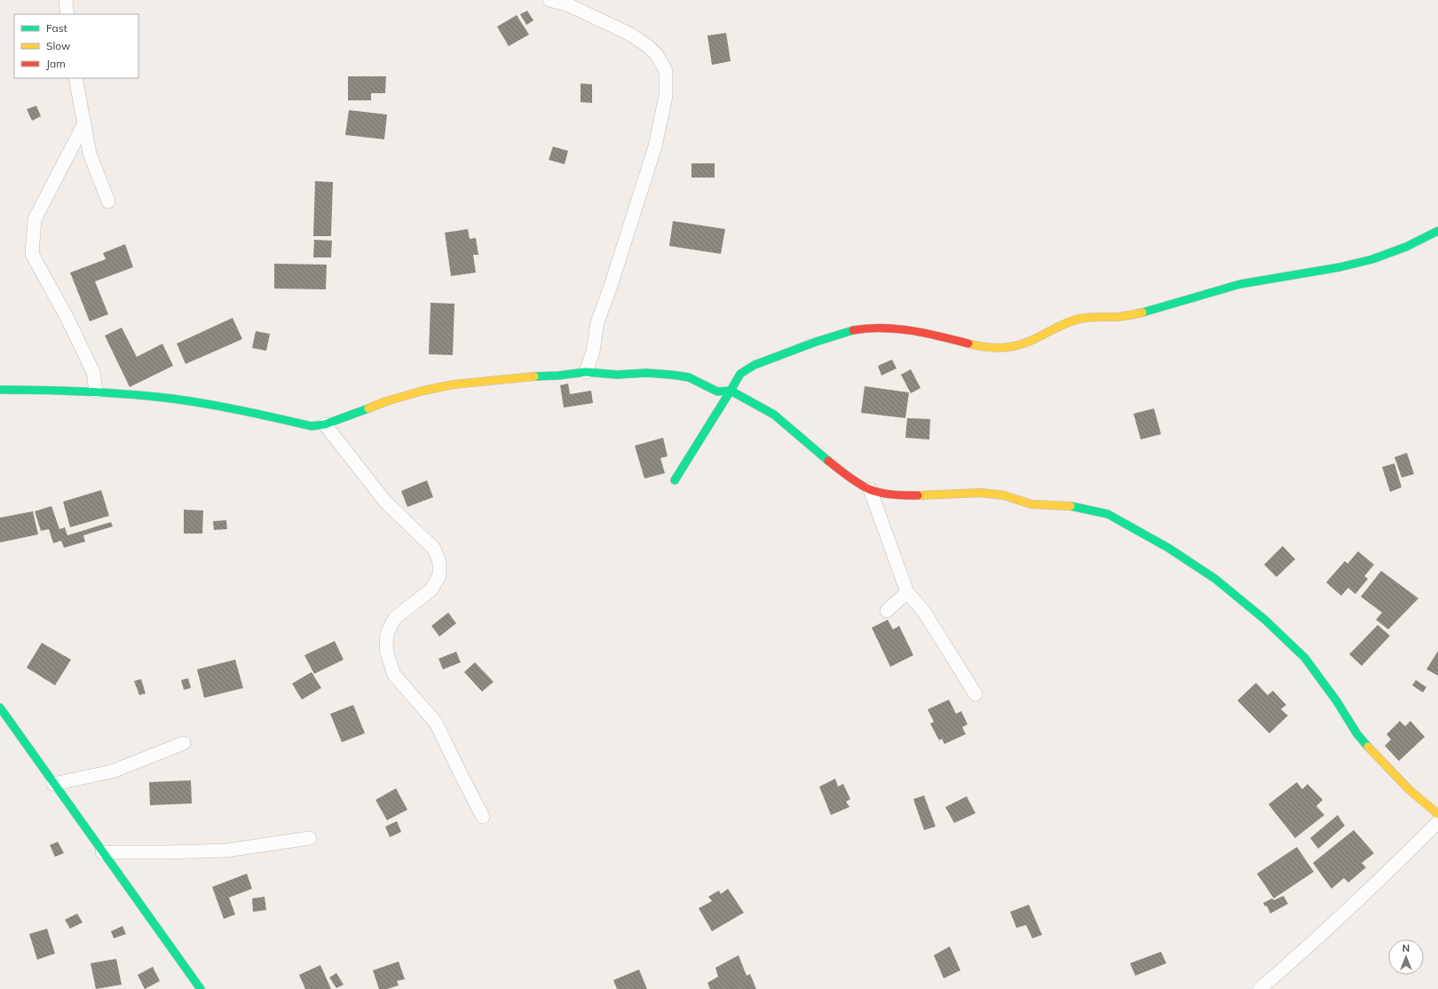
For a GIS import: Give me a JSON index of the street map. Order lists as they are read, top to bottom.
{
  "legend": ["Fast", "Slow", "Jam"],
  "north": "top"
}
